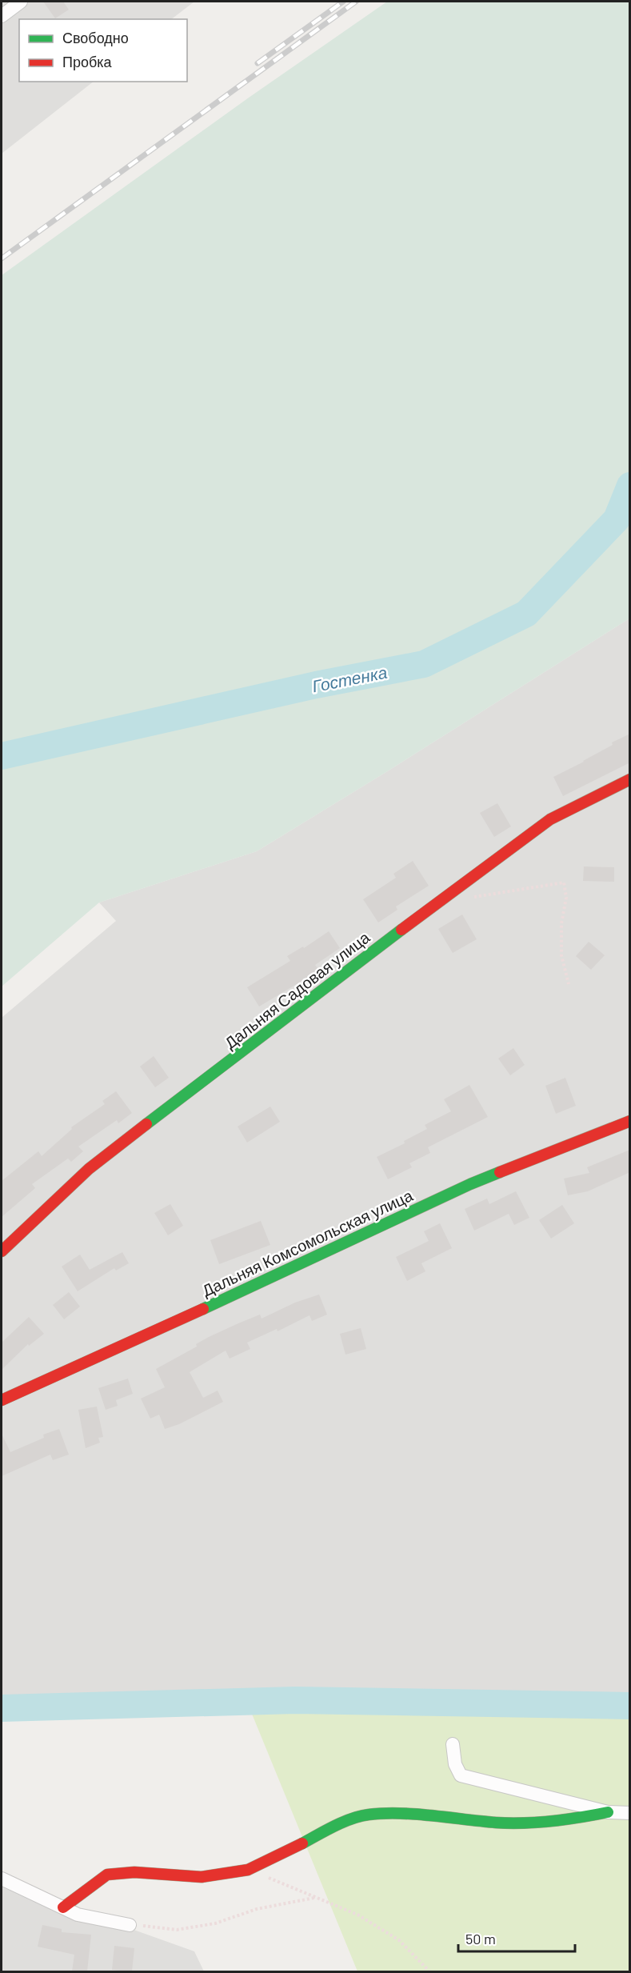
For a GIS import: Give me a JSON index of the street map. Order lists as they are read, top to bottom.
{
  "streets": {
    "street": ["Дальняя Садовая улица", "Дальняя Комсомольская улица"]
  },
  "water": ["Гостенка"],
  "legend": ["Свободно", "Пробка"],
  "scale_bar": "50 m"
}
